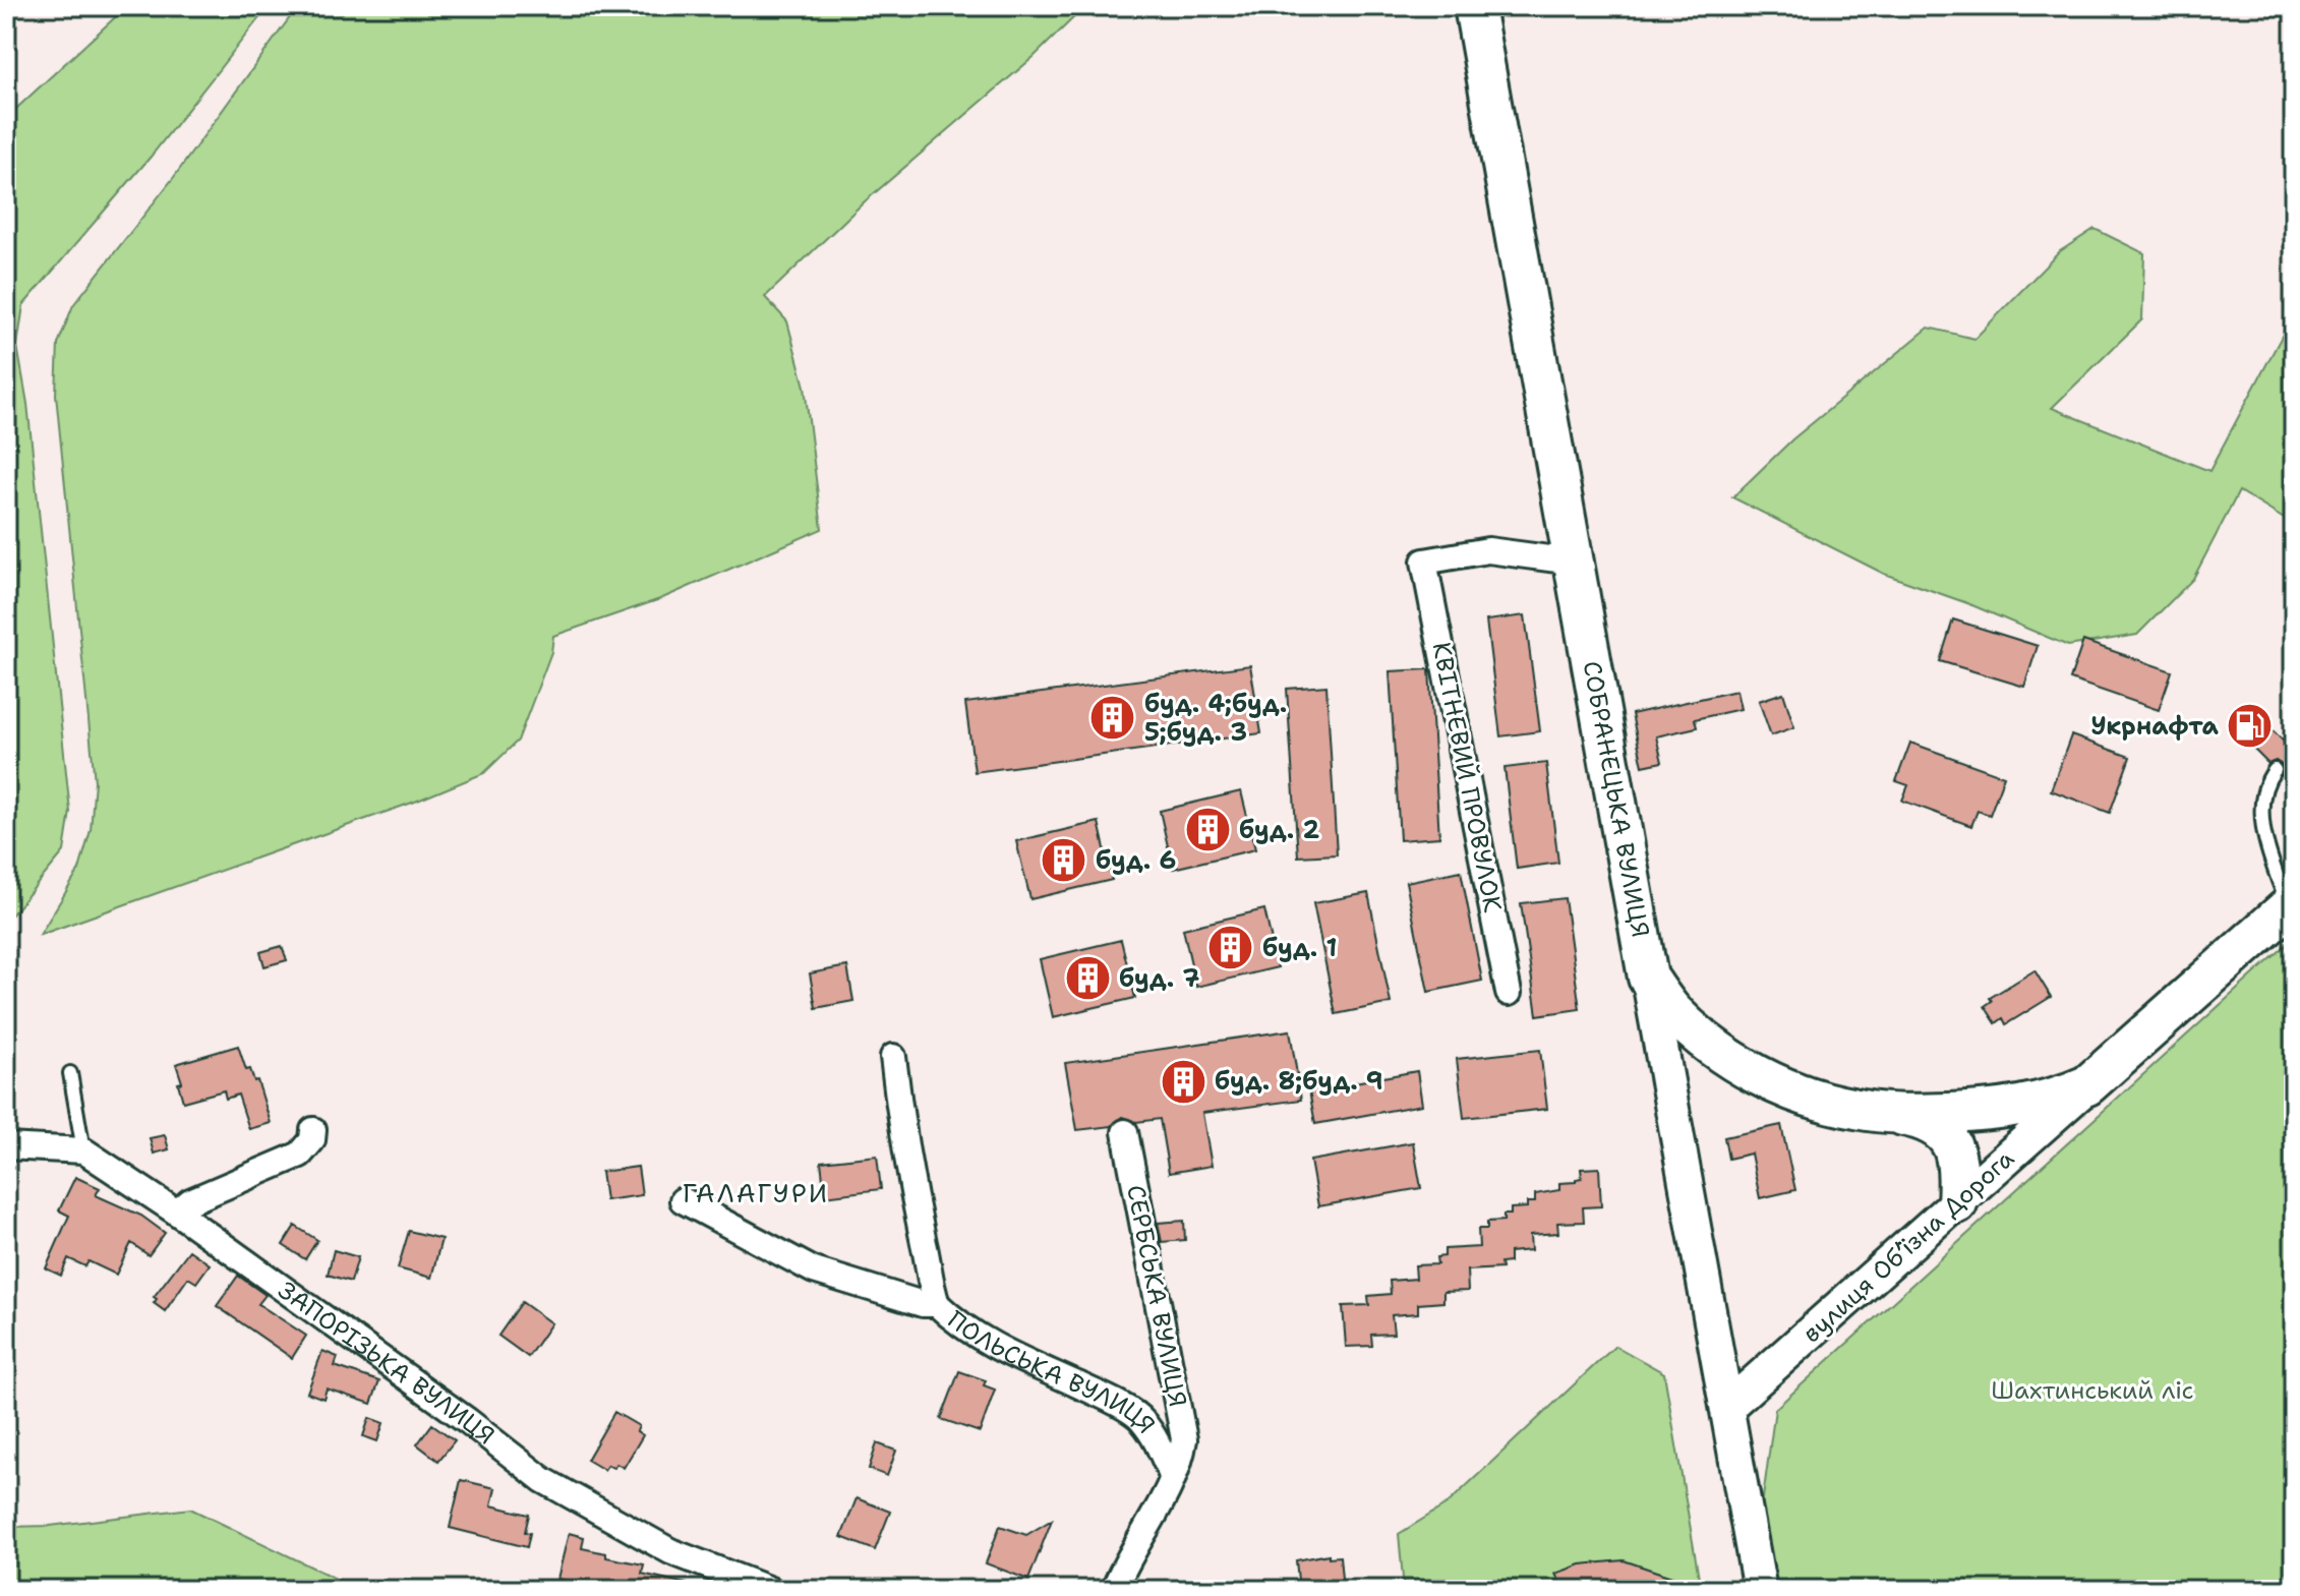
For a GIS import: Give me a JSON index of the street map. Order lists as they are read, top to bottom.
{
  "streets": {
    "highway": ["СОБРАНЕЦЬКА ВУЛИЦЯ", "вулиця Обʼїзна Дорога"],
    "street": [
      "КВІТНЕВИЙ ПРОВУЛОК",
      "СЕРБСЬКА ВУЛИЦЯ",
      "ЗАПОРІЗЬКА ВУЛИЦЯ",
      "ПОЛЬСЬКА ВУЛИЦЯ"
    ]
  },
  "crossings": [
    ["КВІТНЕВИЙ ПРОВУЛОК", "СОБРАНЕЦЬКА ВУЛИЦЯ"],
    ["СОБРАНЕЦЬКА ВУЛИЦЯ", "вулиця Обʼїзна Дорога"],
    ["СЕРБСЬКА ВУЛИЦЯ", "ПОЛЬСЬКА ВУЛИЦЯ"]
  ],
  "districts": ["ГАЛАГУРИ"],
  "parks": ["Шахтинський ліс"],
  "places": {
    "building": [
      "буд. 4;буд. 5;буд. 3",
      "буд. 2",
      "буд. 6",
      "буд. 1",
      "буд. 7",
      "буд. 8;буд. 9"
    ],
    "fuel station": ["Укрнафта"]
  }
}
